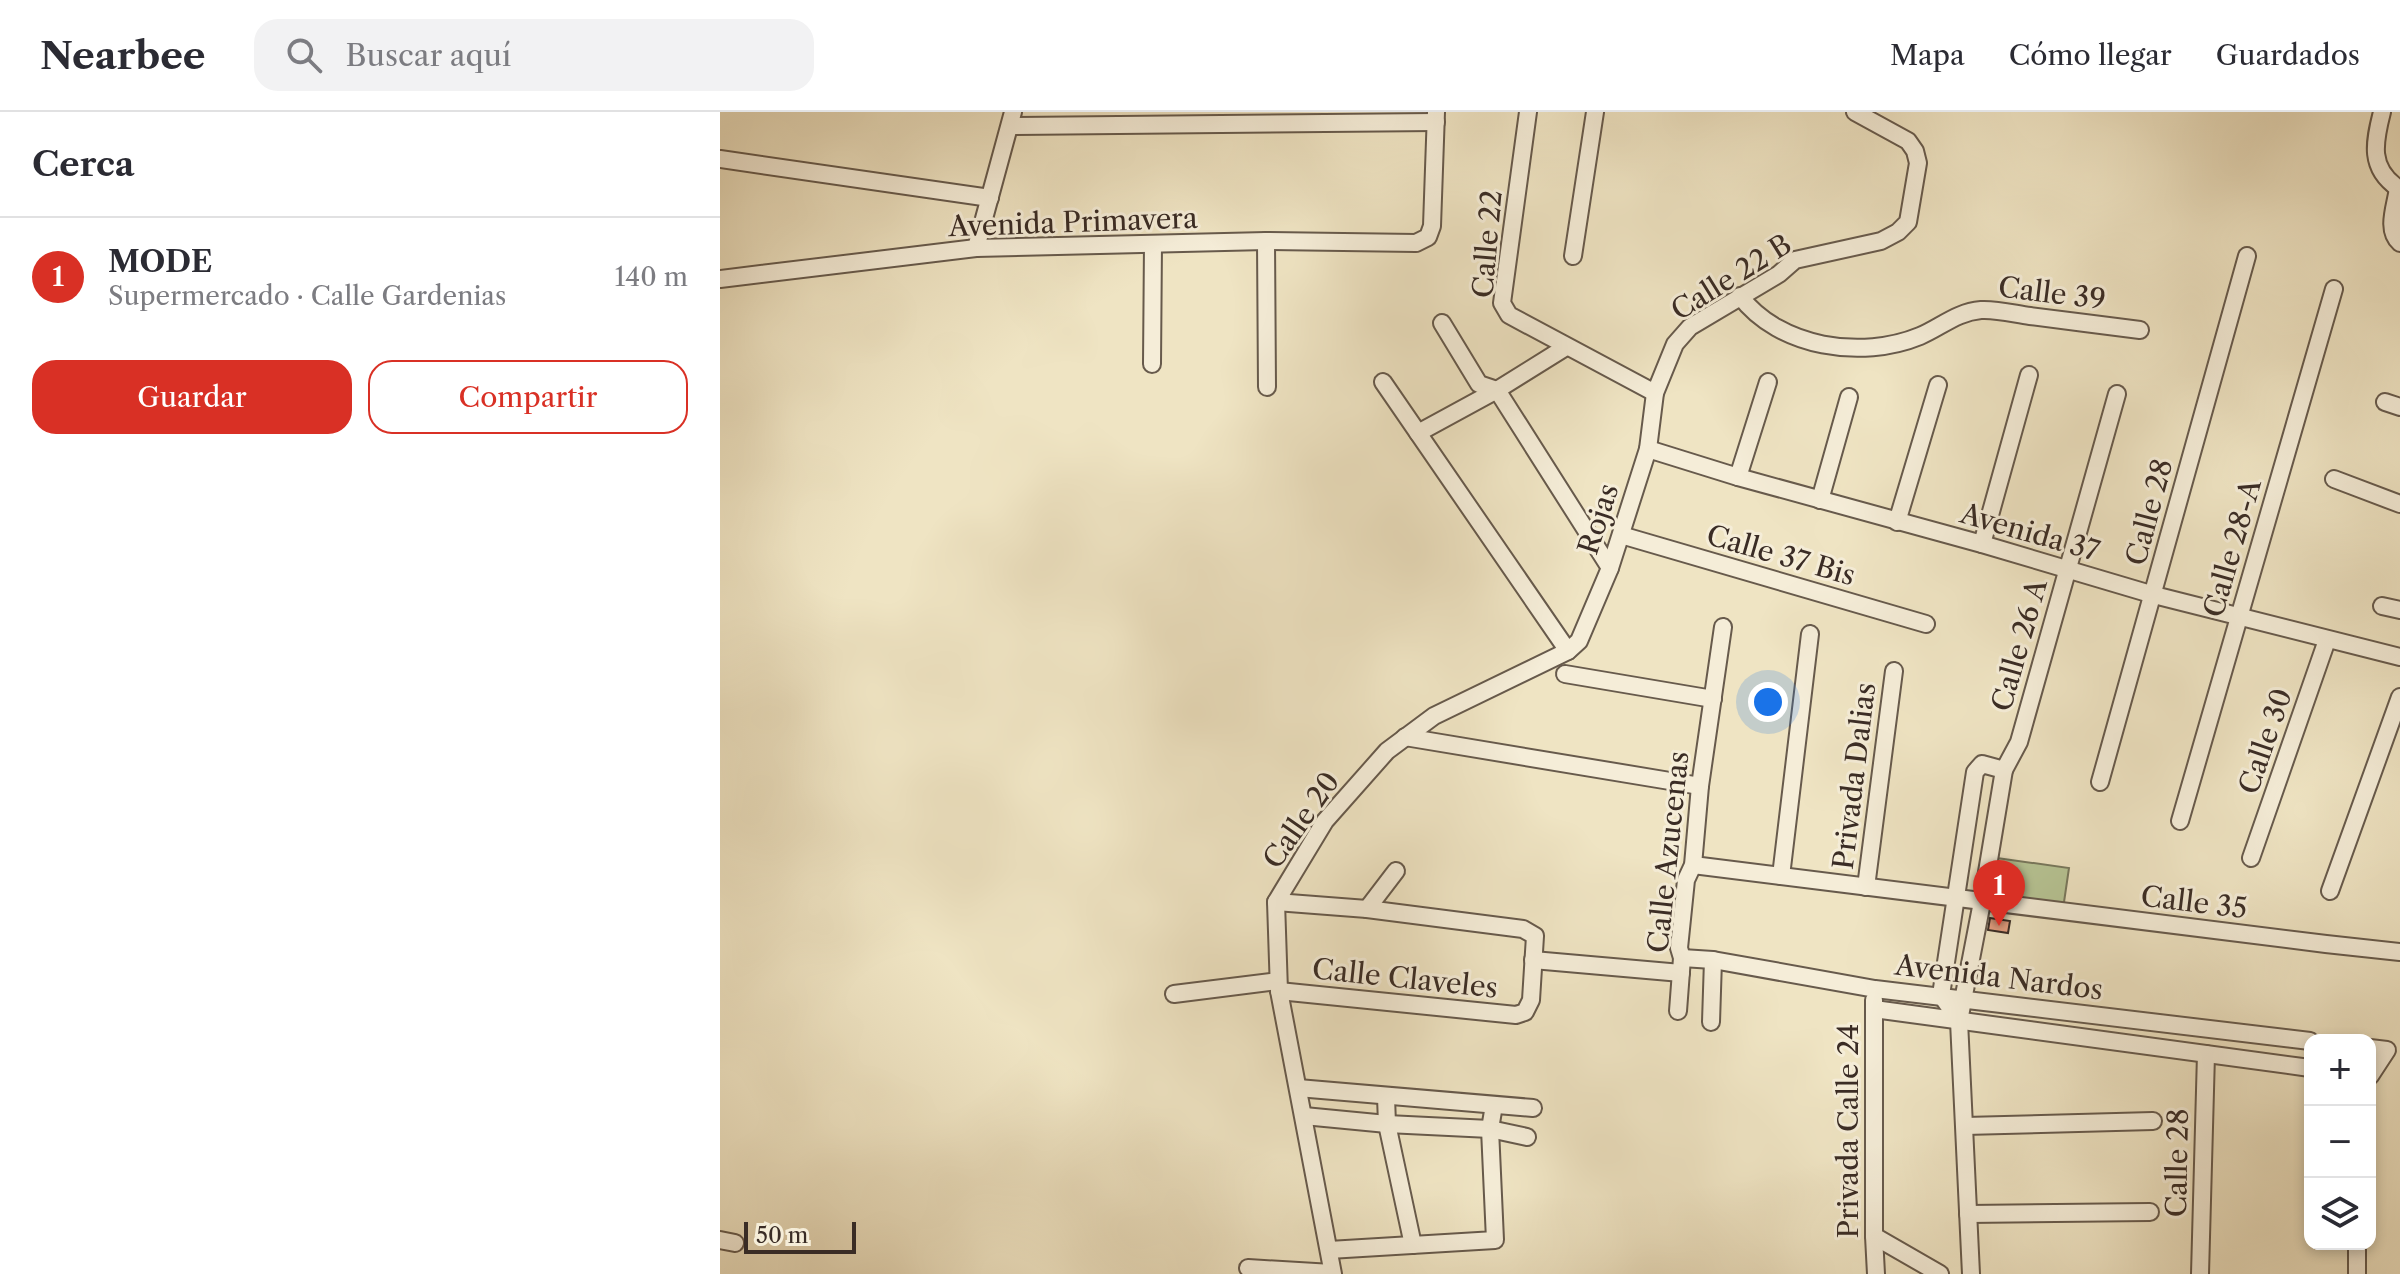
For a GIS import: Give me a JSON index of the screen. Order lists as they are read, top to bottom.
{
  "streets": {
    "street": [
      "Avenida Primavera",
      "Calle 22",
      "Calle 22 B",
      "Calle 39",
      "Calle 28",
      "Rojas",
      "Avenida 37",
      "Calle 28-A",
      "Calle 37 Bis",
      "Calle 26 A",
      "Calle 30",
      "Privada Dalias",
      "Calle 20",
      "Calle Azucenas",
      "Calle 35",
      "Avenida Nardos",
      "Calle Claveles",
      "Privada Calle 24"
    ]
  },
  "crossings": [
    ["Calle 22 B", "Calle 39"],
    ["Calle 22 B", "Rojas"],
    ["Calle 28", "Avenida 37"],
    ["Calle 28", "Avenida Nardos"],
    ["Rojas", "Avenida 37"],
    ["Rojas", "Calle 37 Bis"],
    ["Rojas", "Calle 20"],
    ["Avenida 37", "Calle 28-A"],
    ["Avenida 37", "Calle 26 A"],
    ["Avenida 37", "Calle 30"],
    ["Calle 26 A", "Calle 35"],
    ["Calle 26 A", "Avenida Nardos"],
    ["Privada Dalias", "Calle 35"],
    ["Calle 20", "Calle Claveles"],
    ["Calle Azucenas", "Calle 35"],
    ["Calle Azucenas", "Avenida Nardos"],
    ["Avenida Nardos", "Calle Claveles"],
    ["Avenida Nardos", "Privada Calle 24"]
  ],
  "scale_bar": "50 m",
  "page": {
    "header": "Nearbee",
    "search": "Buscar aquí",
    "nav": ["Mapa", "Cómo llegar", "Guardados"],
    "heading": "Cerca",
    "list": [
      {
        "mark": "1",
        "name": "MODE",
        "note": "Supermercado · Calle Gardenias",
        "value": "140 m"
      }
    ],
    "buttons": ["Guardar", "Compartir"],
    "pins": "1",
    "map_buttons": ["+", "−"],
    "scale": "50 m"
  }
}
